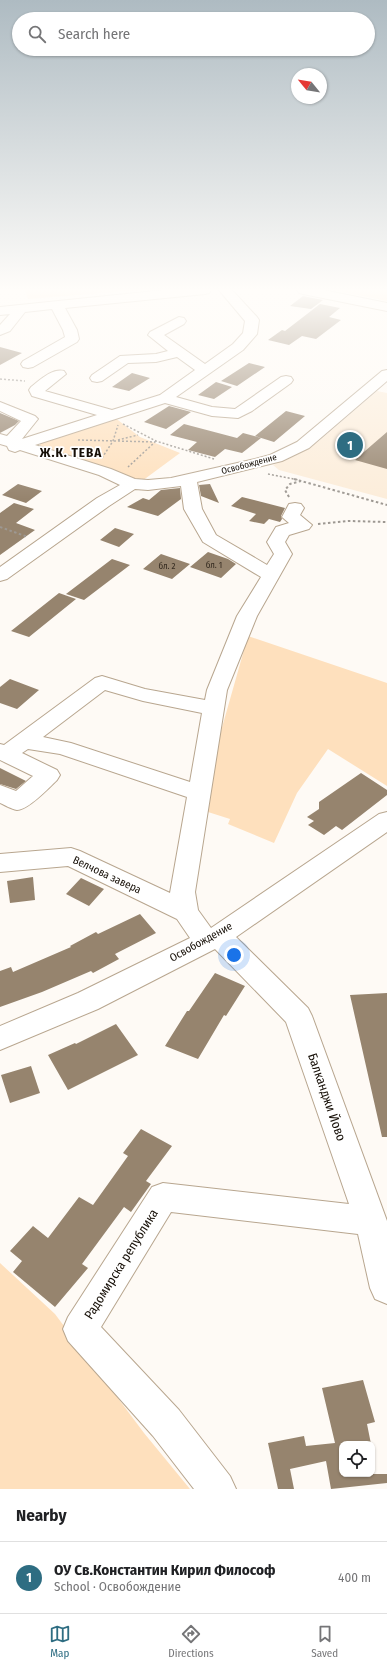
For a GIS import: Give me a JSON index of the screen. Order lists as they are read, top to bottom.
{
  "streets": {
    "street": [
      "Освобождение",
      "Велчова завера",
      "Балканджи Йово",
      "Радомирска република"
    ]
  },
  "crossings": [
    ["Освобождение", "Балканджи Йово"],
    ["Велчова завера", "Балканджи Йово"],
    ["Балканджи Йово", "Радомирска република"]
  ],
  "districts": ["Ж.К. ТЕВА"],
  "house_numbers": ["бл. 1", "бл. 2"],
  "north": "top left",
  "page": {
    "search": "Search here",
    "pins": "1",
    "heading": "Nearby",
    "list": [
      {
        "mark": "1",
        "name": "ОУ Св.Константин Кирил Философ",
        "note": "School · Освобождение",
        "value": "400 m"
      }
    ],
    "nav": ["Map", "Directions", "Saved"]
  }
}
